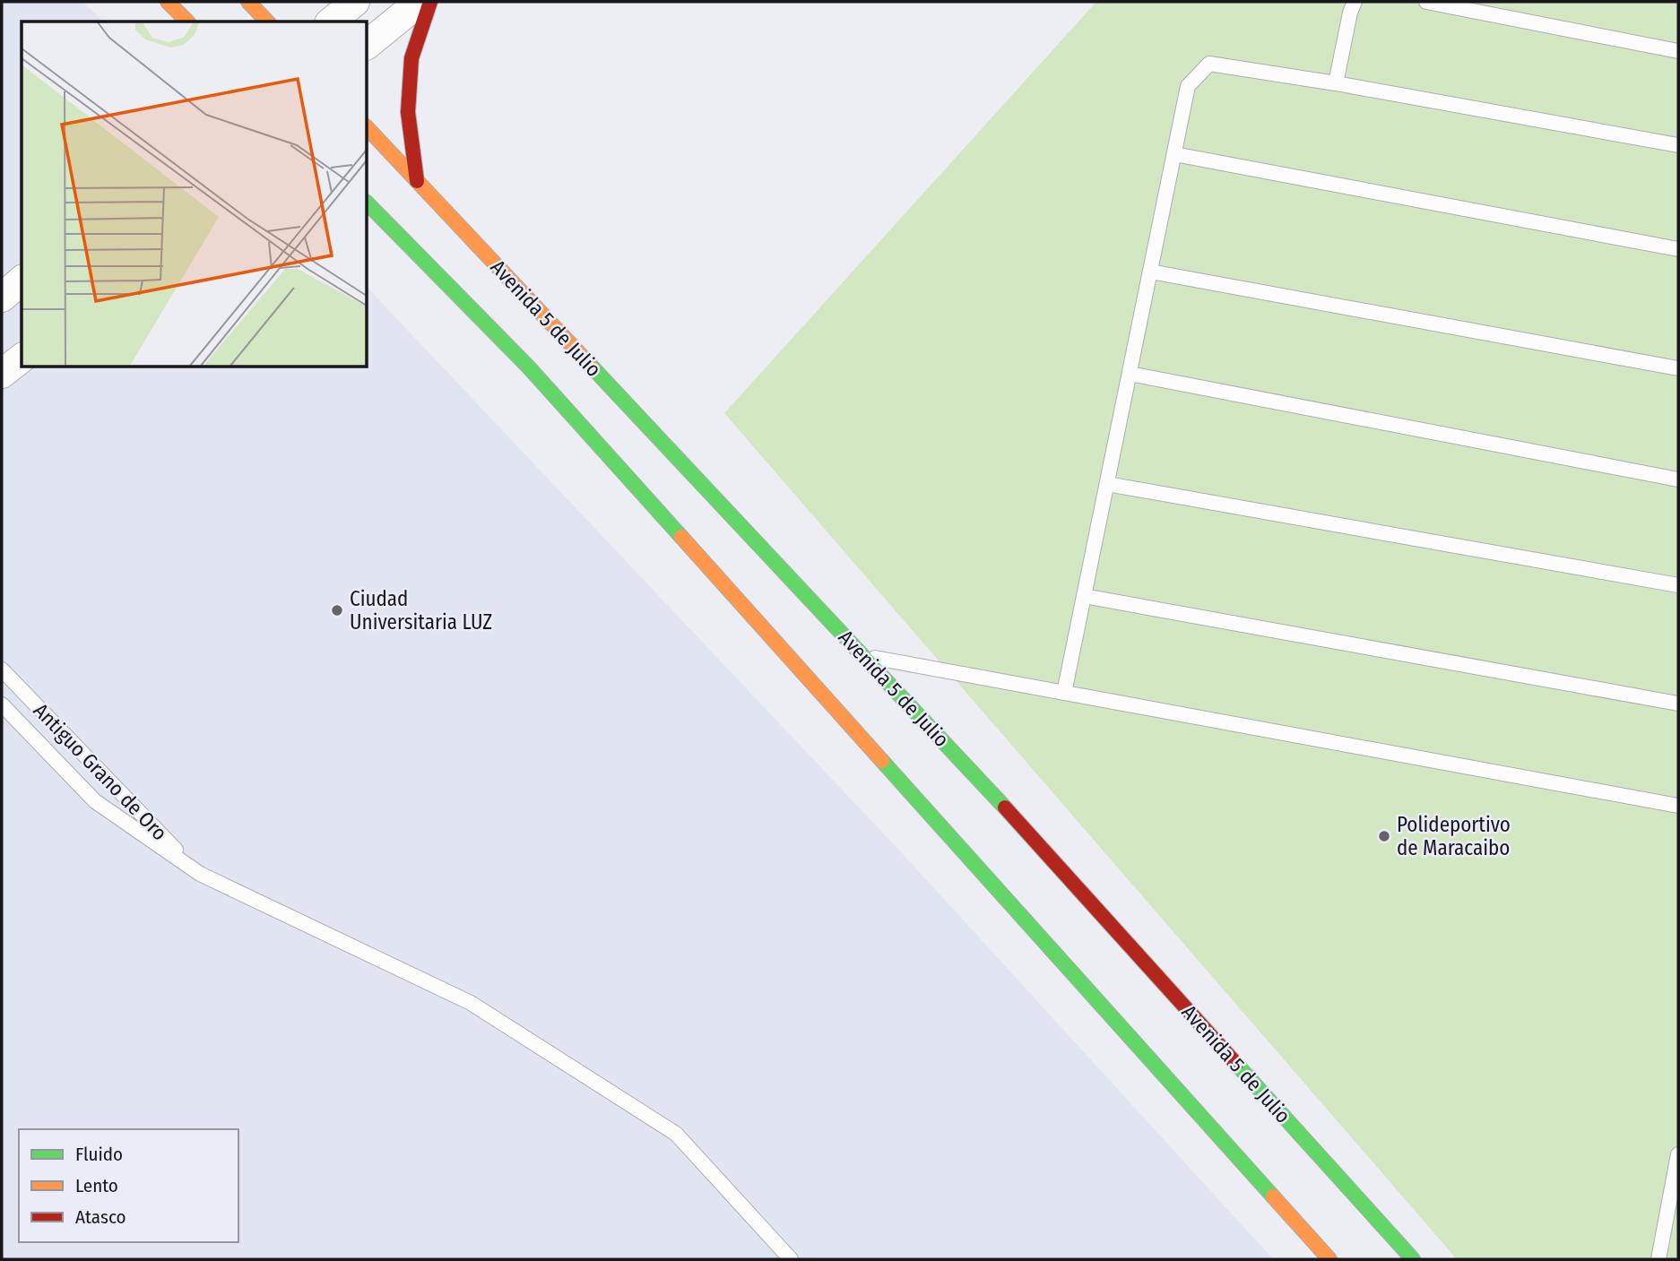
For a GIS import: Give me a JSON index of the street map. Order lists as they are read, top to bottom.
{
  "streets": {
    "main road": ["Avenida 5 de Julio"],
    "lane": ["Antiguo Grano de Oro"]
  },
  "places": ["Ciudad Universitaria LUZ", "Polideportivo de Maracaibo"],
  "legend": ["Fluido", "Lento", "Atasco"]
}
